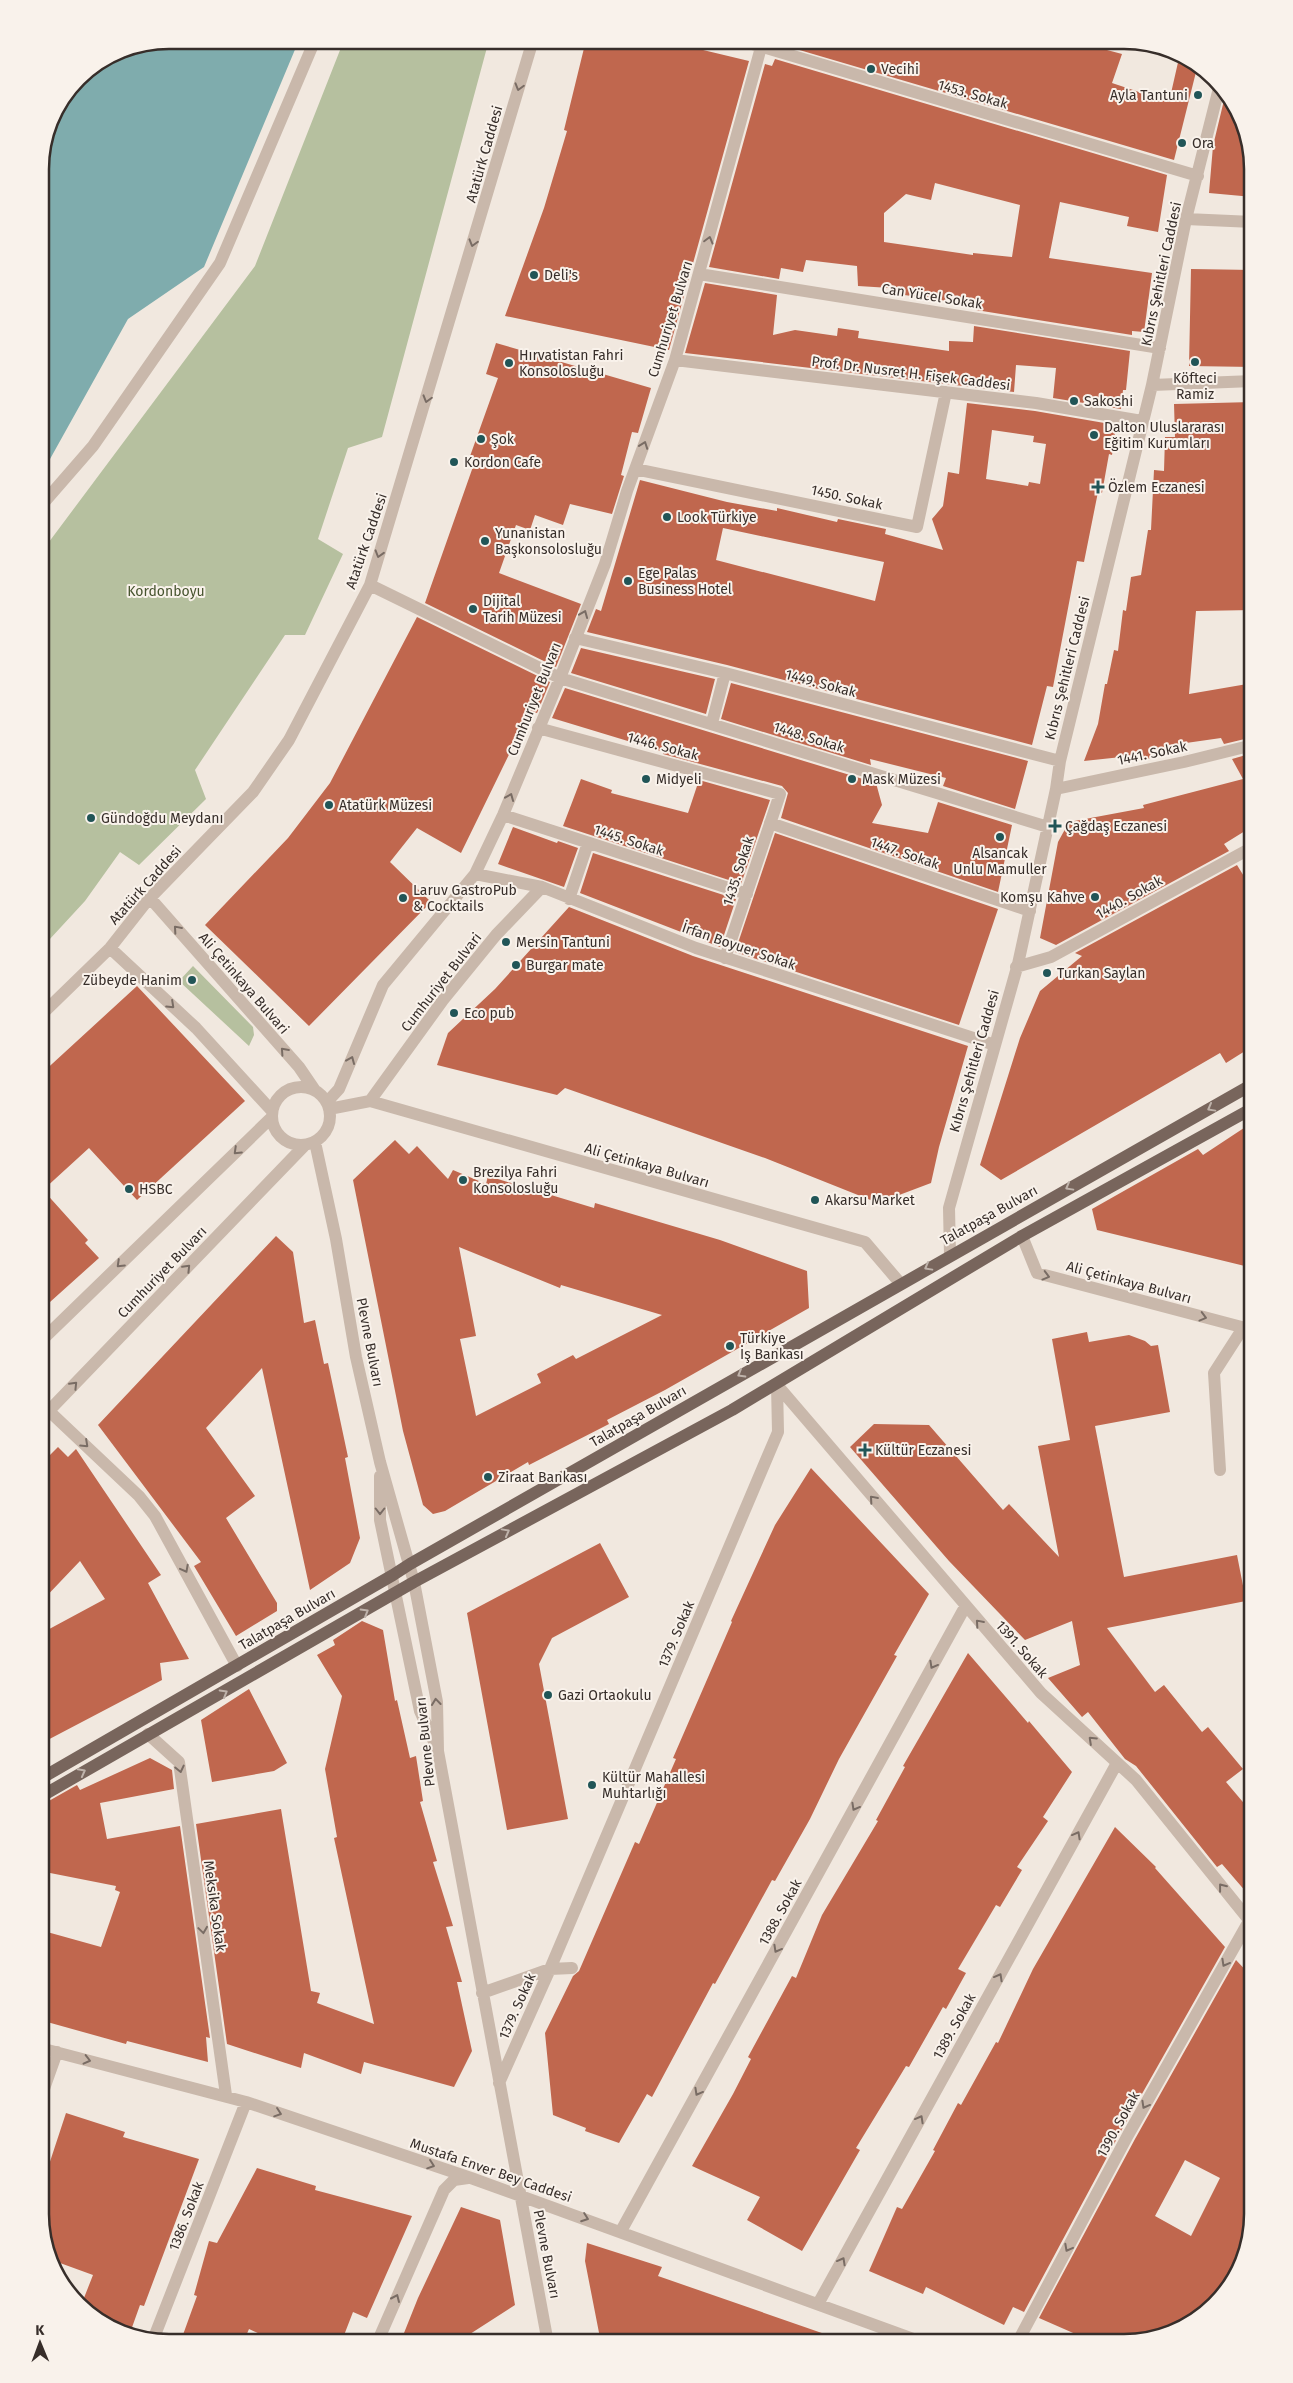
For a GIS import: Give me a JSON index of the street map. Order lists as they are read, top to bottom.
{
  "streets": {
    "main road": ["Talatpaşa Bulvarı"],
    "street": [
      "1453. Sokak",
      "Atatürk Caddesi",
      "Kıbrıs Şehitleri Caddesi",
      "Can Yücel Sokak",
      "Cumhuriyet Bulvarı",
      "Prof. Dr. Nusret H. Fişek Caddesi",
      "1450. Sokak",
      "1449. Sokak",
      "1448. Sokak",
      "1446. Sokak",
      "1441. Sokak",
      "1445. Sokak",
      "1447. Sokak",
      "1435. Sokak",
      "1440. Sokak",
      "İrfan Boyuer Sokak",
      "Cumhuriyet Bulvari",
      "Ali Çetinkaya Bulvari",
      "Ali Çetinkaya Bulvarı",
      "Plevne Bulvarı",
      "1379. Sokak",
      "1391. Sokak",
      "Meksika Sokak",
      "1388. Sokak",
      "1389. Sokak",
      "1390. Sokak",
      "Mustafa Enver Bey Caddesi",
      "1386. Sokak"
    ]
  },
  "crossings": [
    ["1453. Sokak", "Kıbrıs Şehitleri Caddesi"],
    ["Atatürk Caddesi", "1448. Sokak"],
    ["Atatürk Caddesi", "Ali Çetinkaya Bulvari"],
    ["Kıbrıs Şehitleri Caddesi", "Can Yücel Sokak"],
    ["Kıbrıs Şehitleri Caddesi", "Prof. Dr. Nusret H. Fişek Caddesi"],
    ["Kıbrıs Şehitleri Caddesi", "1449. Sokak"],
    ["Kıbrıs Şehitleri Caddesi", "1448. Sokak"],
    ["Kıbrıs Şehitleri Caddesi", "1441. Sokak"],
    ["Kıbrıs Şehitleri Caddesi", "1447. Sokak"],
    ["Kıbrıs Şehitleri Caddesi", "1440. Sokak"],
    ["Kıbrıs Şehitleri Caddesi", "İrfan Boyuer Sokak"],
    ["Kıbrıs Şehitleri Caddesi", "Talatpaşa Bulvarı"],
    ["Can Yücel Sokak", "Cumhuriyet Bulvarı"],
    ["Cumhuriyet Bulvarı", "Prof. Dr. Nusret H. Fişek Caddesi"],
    ["Cumhuriyet Bulvarı", "1450. Sokak"],
    ["Cumhuriyet Bulvarı", "1449. Sokak"],
    ["Cumhuriyet Bulvarı", "1448. Sokak"],
    ["Cumhuriyet Bulvarı", "1446. Sokak"],
    ["Cumhuriyet Bulvarı", "1445. Sokak"],
    ["Cumhuriyet Bulvarı", "İrfan Boyuer Sokak"],
    ["Cumhuriyet Bulvarı", "Ali Çetinkaya Bulvari"],
    ["Cumhuriyet Bulvarı", "Plevne Bulvarı"],
    ["Prof. Dr. Nusret H. Fişek Caddesi", "1450. Sokak"],
    ["1446. Sokak", "1435. Sokak"],
    ["1445. Sokak", "1435. Sokak"],
    ["1447. Sokak", "1435. Sokak"],
    ["1435. Sokak", "İrfan Boyuer Sokak"],
    ["İrfan Boyuer Sokak", "Cumhuriyet Bulvari"],
    ["Cumhuriyet Bulvari", "Ali Çetinkaya Bulvarı"],
    ["Ali Çetinkaya Bulvari", "Plevne Bulvarı"],
    ["Ali Çetinkaya Bulvarı", "Talatpaşa Bulvarı"],
    ["Talatpaşa Bulvarı", "Plevne Bulvarı"],
    ["Plevne Bulvarı", "1379. Sokak"],
    ["Plevne Bulvarı", "Mustafa Enver Bey Caddesi"],
    ["1379. Sokak", "1391. Sokak"],
    ["1391. Sokak", "1388. Sokak"],
    ["1391. Sokak", "1389. Sokak"],
    ["Meksika Sokak", "Mustafa Enver Bey Caddesi"],
    ["1388. Sokak", "Mustafa Enver Bey Caddesi"],
    ["1389. Sokak", "Mustafa Enver Bey Caddesi"],
    ["Mustafa Enver Bey Caddesi", "1386. Sokak"]
  ],
  "one_way": [
    "Atatürk Caddesi",
    "Cumhuriyet Bulvarı",
    "1391. Sokak",
    "Meksika Sokak",
    "1388. Sokak",
    "1389. Sokak",
    "1390. Sokak",
    "Mustafa Enver Bey Caddesi"
  ],
  "parks": ["Kordonboyu"],
  "places": {
    "other": [
      "Vecihi",
      "Ayla Tantuni",
      "Ora",
      "Deli's",
      "Köfteci Ramiz",
      "Hırvatistan Fahri Konsolosluğu",
      "Sakoshi",
      "Dalton Uluslararası Eğitim Kurumları",
      "Şok",
      "Kordon Cafe",
      "Look Türkiye",
      "Yunanistan Başkonsolosluğu",
      "Ege Palas Business Hotel",
      "Dijital Tarih Müzesi",
      "Midyeli",
      "Mask Müzesi",
      "Atatürk Müzesi",
      "Gündoğdu Meydanı",
      "Alsancak Unlu Mamuller",
      "Komşu Kahve",
      "Laruv GastroPub & Cocktails",
      "Mersin Tantuni",
      "Burgar mate",
      "Turkan Saylan",
      "Zübeyde Hanim",
      "Eco pub",
      "Brezilya Fahri Konsolosluğu",
      "HSBC",
      "Akarsu Market",
      "Türkiye İş Bankası",
      "Ziraat Bankası",
      "Gazi Ortaokulu",
      "Kültür Mahallesi Muhtarlığı"
    ],
    "health": ["Özlem Eczanesi", "Çağdaş Eczanesi", "Kültür Eczanesi"]
  },
  "north": "top"
}
